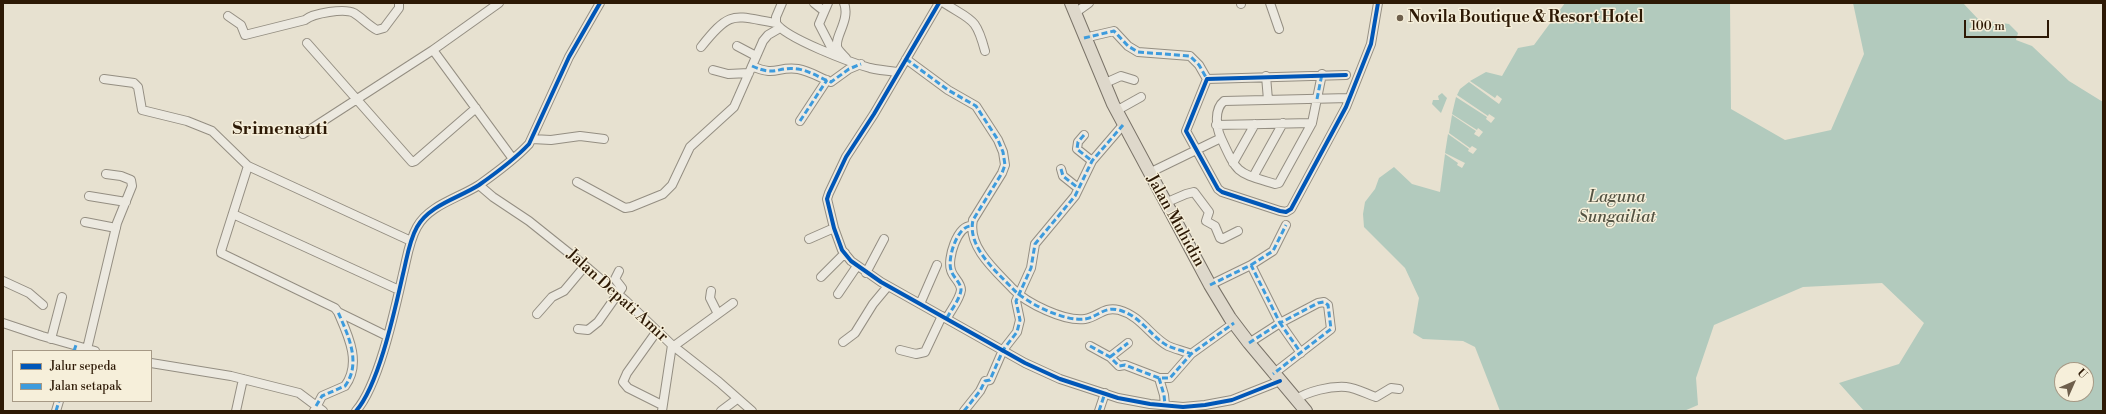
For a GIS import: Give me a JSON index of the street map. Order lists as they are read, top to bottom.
{
  "streets": {
    "highway": ["Jalan Muhidin"],
    "street": ["Jalan Depati Amir"]
  },
  "districts": ["Srimenanti"],
  "water": ["Laguna Sungailiat"],
  "places": ["Novila Boutique & Resort Hotel"],
  "legend": ["Jalur sepeda", "Jalan setapak"],
  "scale_bar": "100 m",
  "north": "top right"
}
